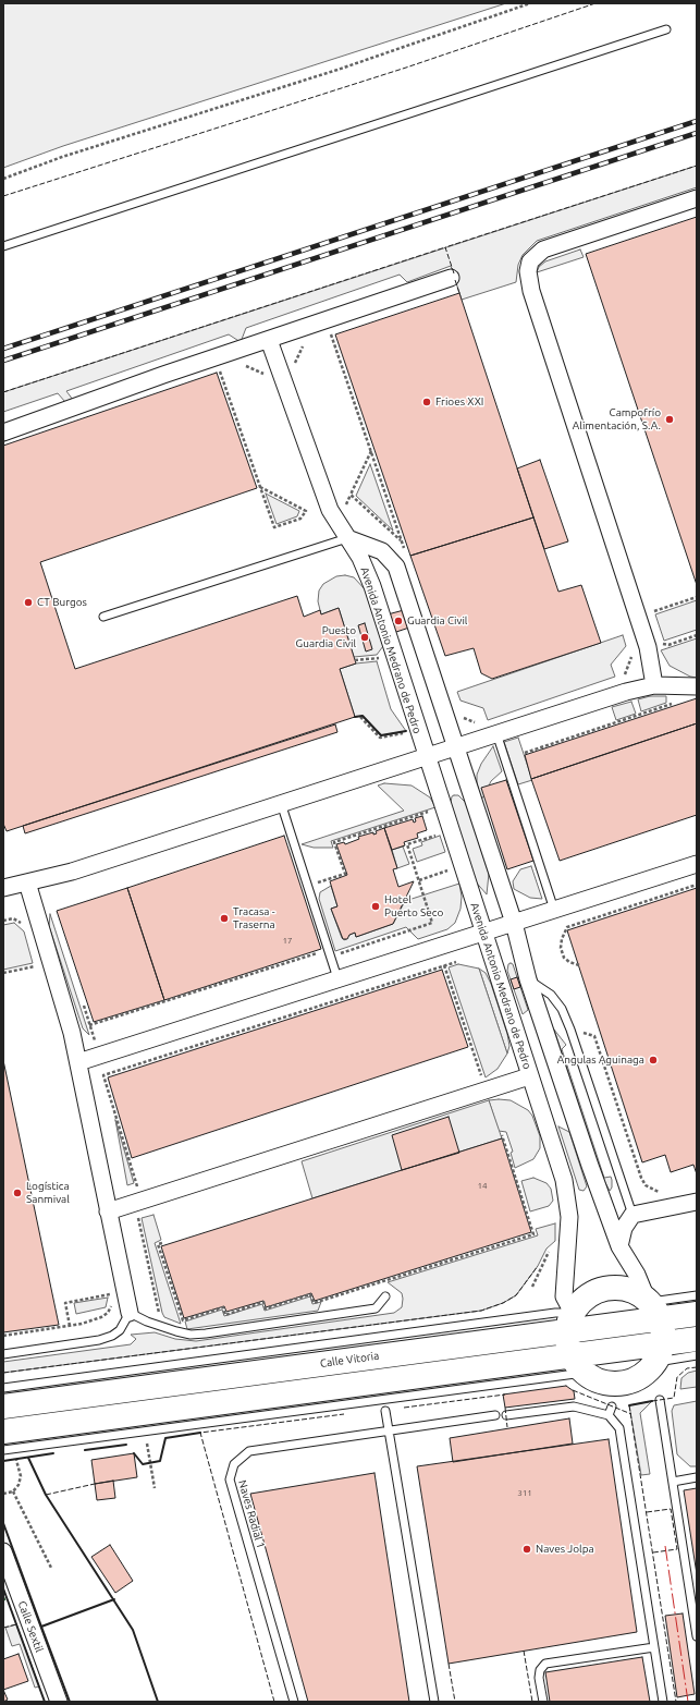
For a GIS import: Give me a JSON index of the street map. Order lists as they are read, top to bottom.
{
  "streets": {
    "highway": ["Calle Vitoria"],
    "street": ["Avenida Antonio Medrano de Pedro", "Calle Sextil"],
    "lane": ["Naves Radial 1"]
  },
  "crossings": [
    ["Avenida Antonio Medrano de Pedro", "Calle Vitoria"]
  ],
  "places": [
    "Frioes XXI",
    "Campofrío Alimentación, S.A.",
    "CT Burgos",
    "Guardia Civil",
    "Puesto Guardia Civil",
    "Hotel Puerto Seco",
    "Tracasa - Traserna",
    "Angulas Aguinaga",
    "Logística Sanmival",
    "Naves Jolpa"
  ],
  "house_numbers": ["17", "14", "311"]
}
